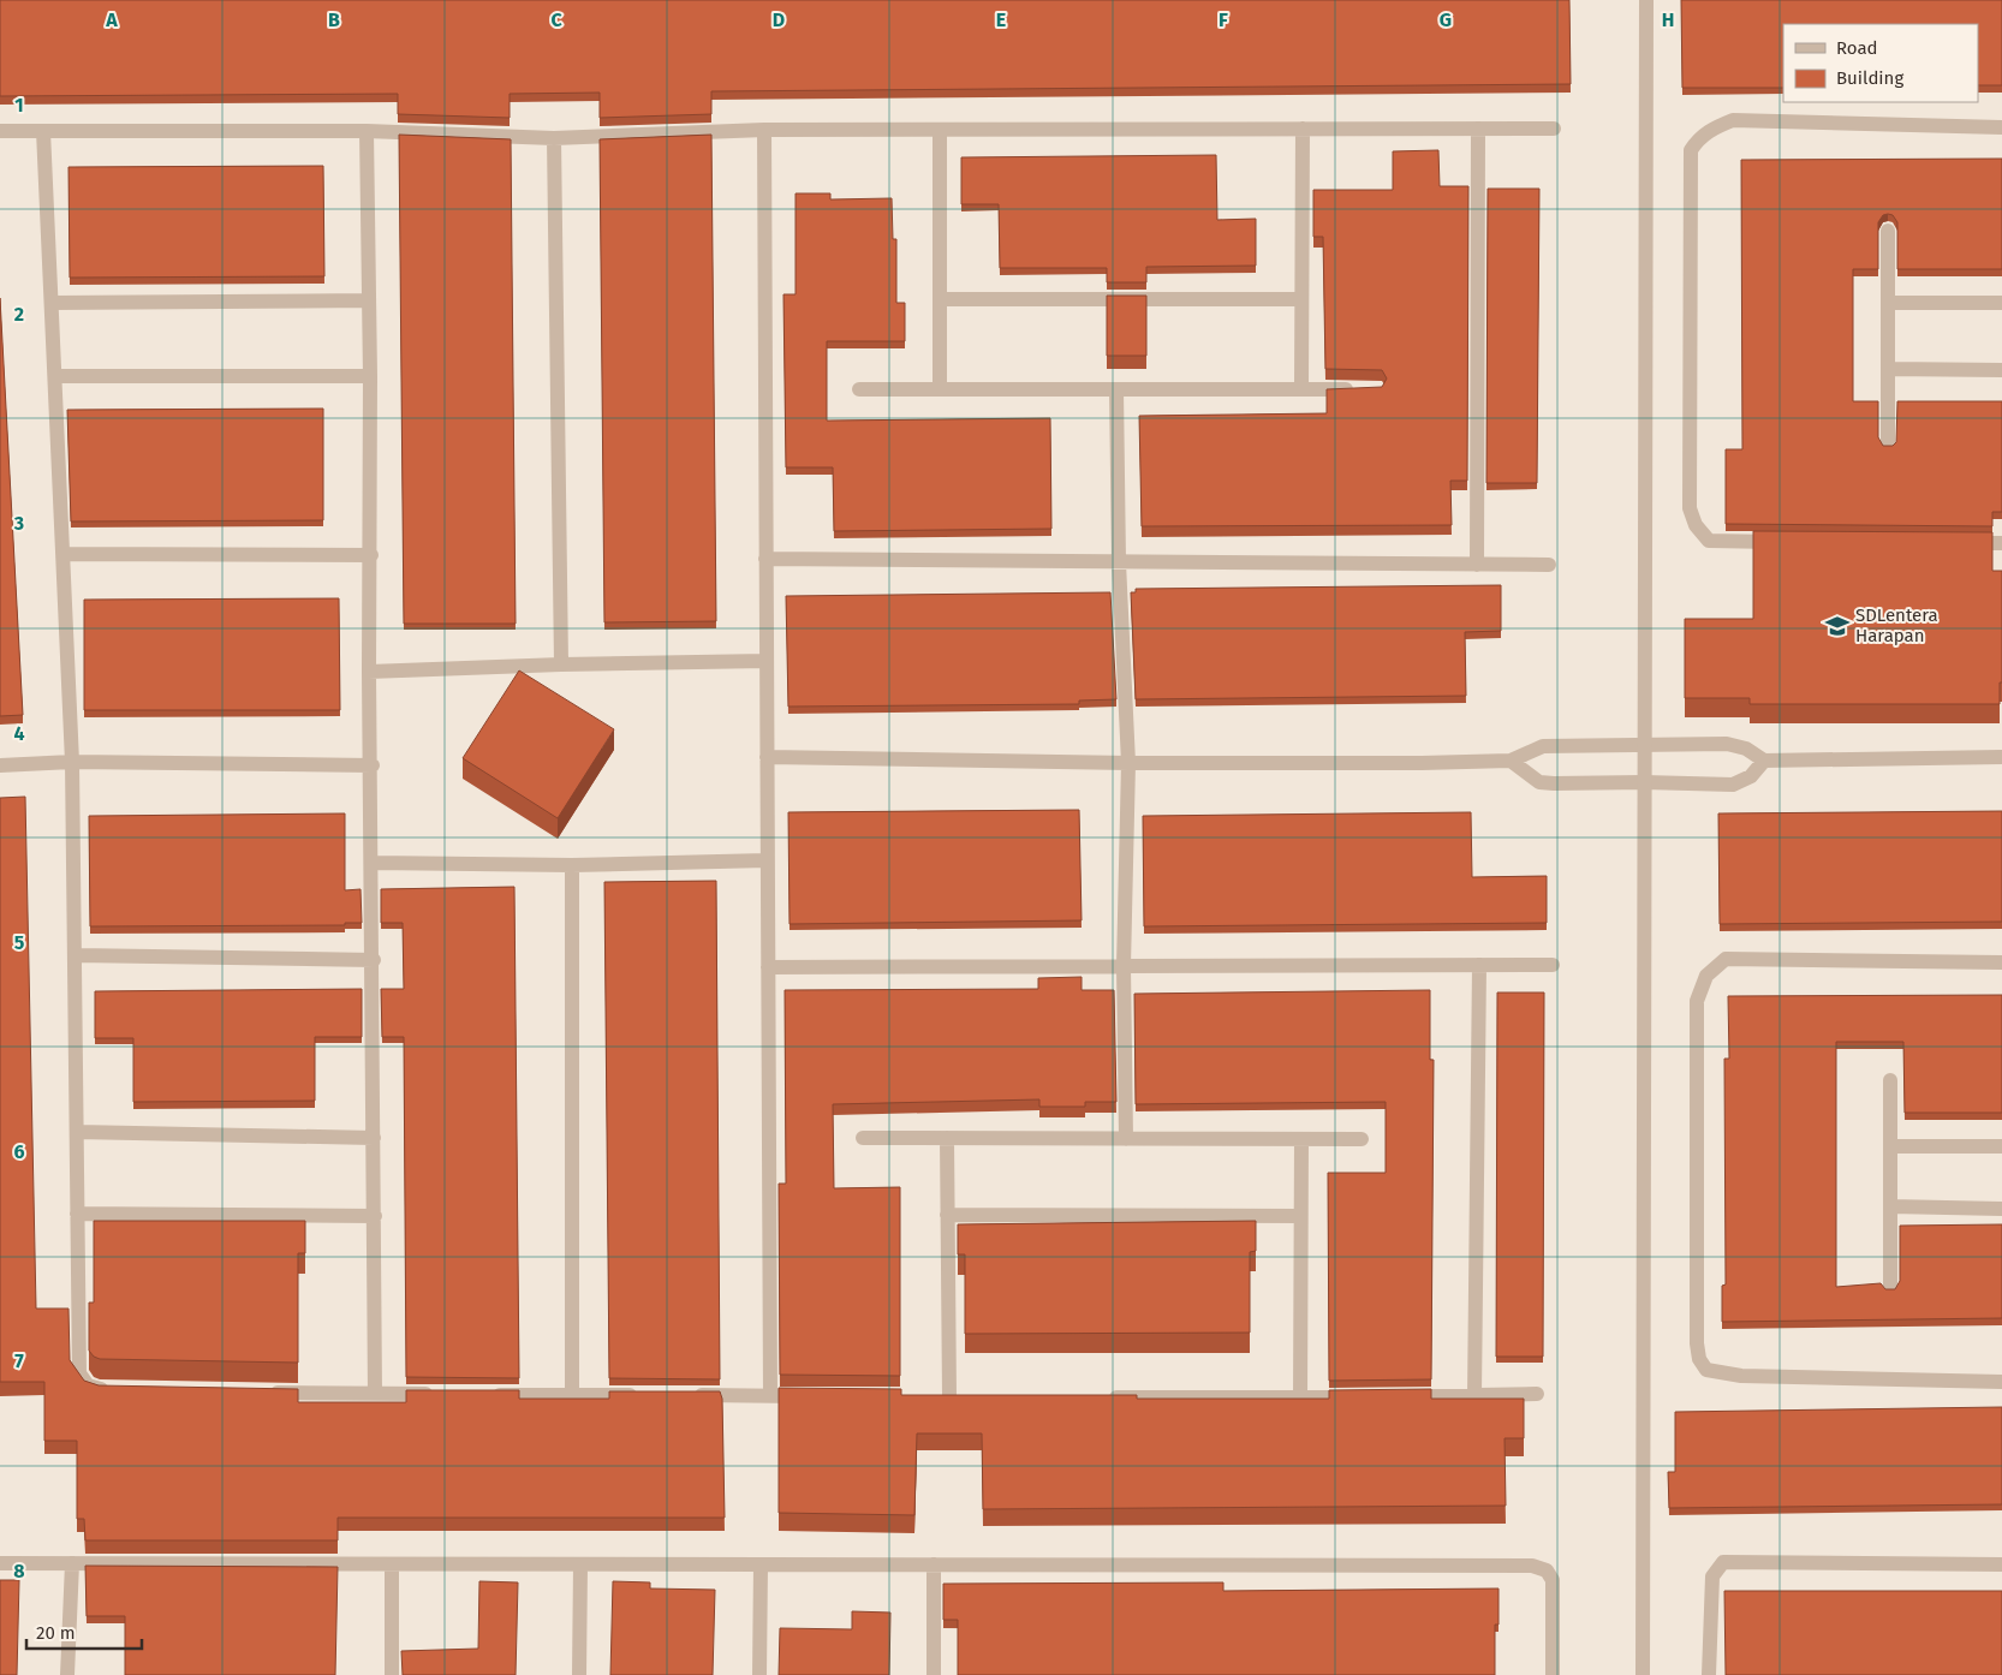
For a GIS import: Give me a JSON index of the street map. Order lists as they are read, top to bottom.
{
  "places": {
    "school or university": ["SDLentera Harapan"]
  },
  "legend": ["Road", "Building"],
  "scale_bar": "20 m",
  "grid": {
    "columns": [
      "A",
      "B",
      "C",
      "D",
      "E",
      "F",
      "G",
      "H"
    ],
    "rows": [
      "1",
      "2",
      "3",
      "4",
      "5",
      "6",
      "7",
      "8"
    ]
  }
}
